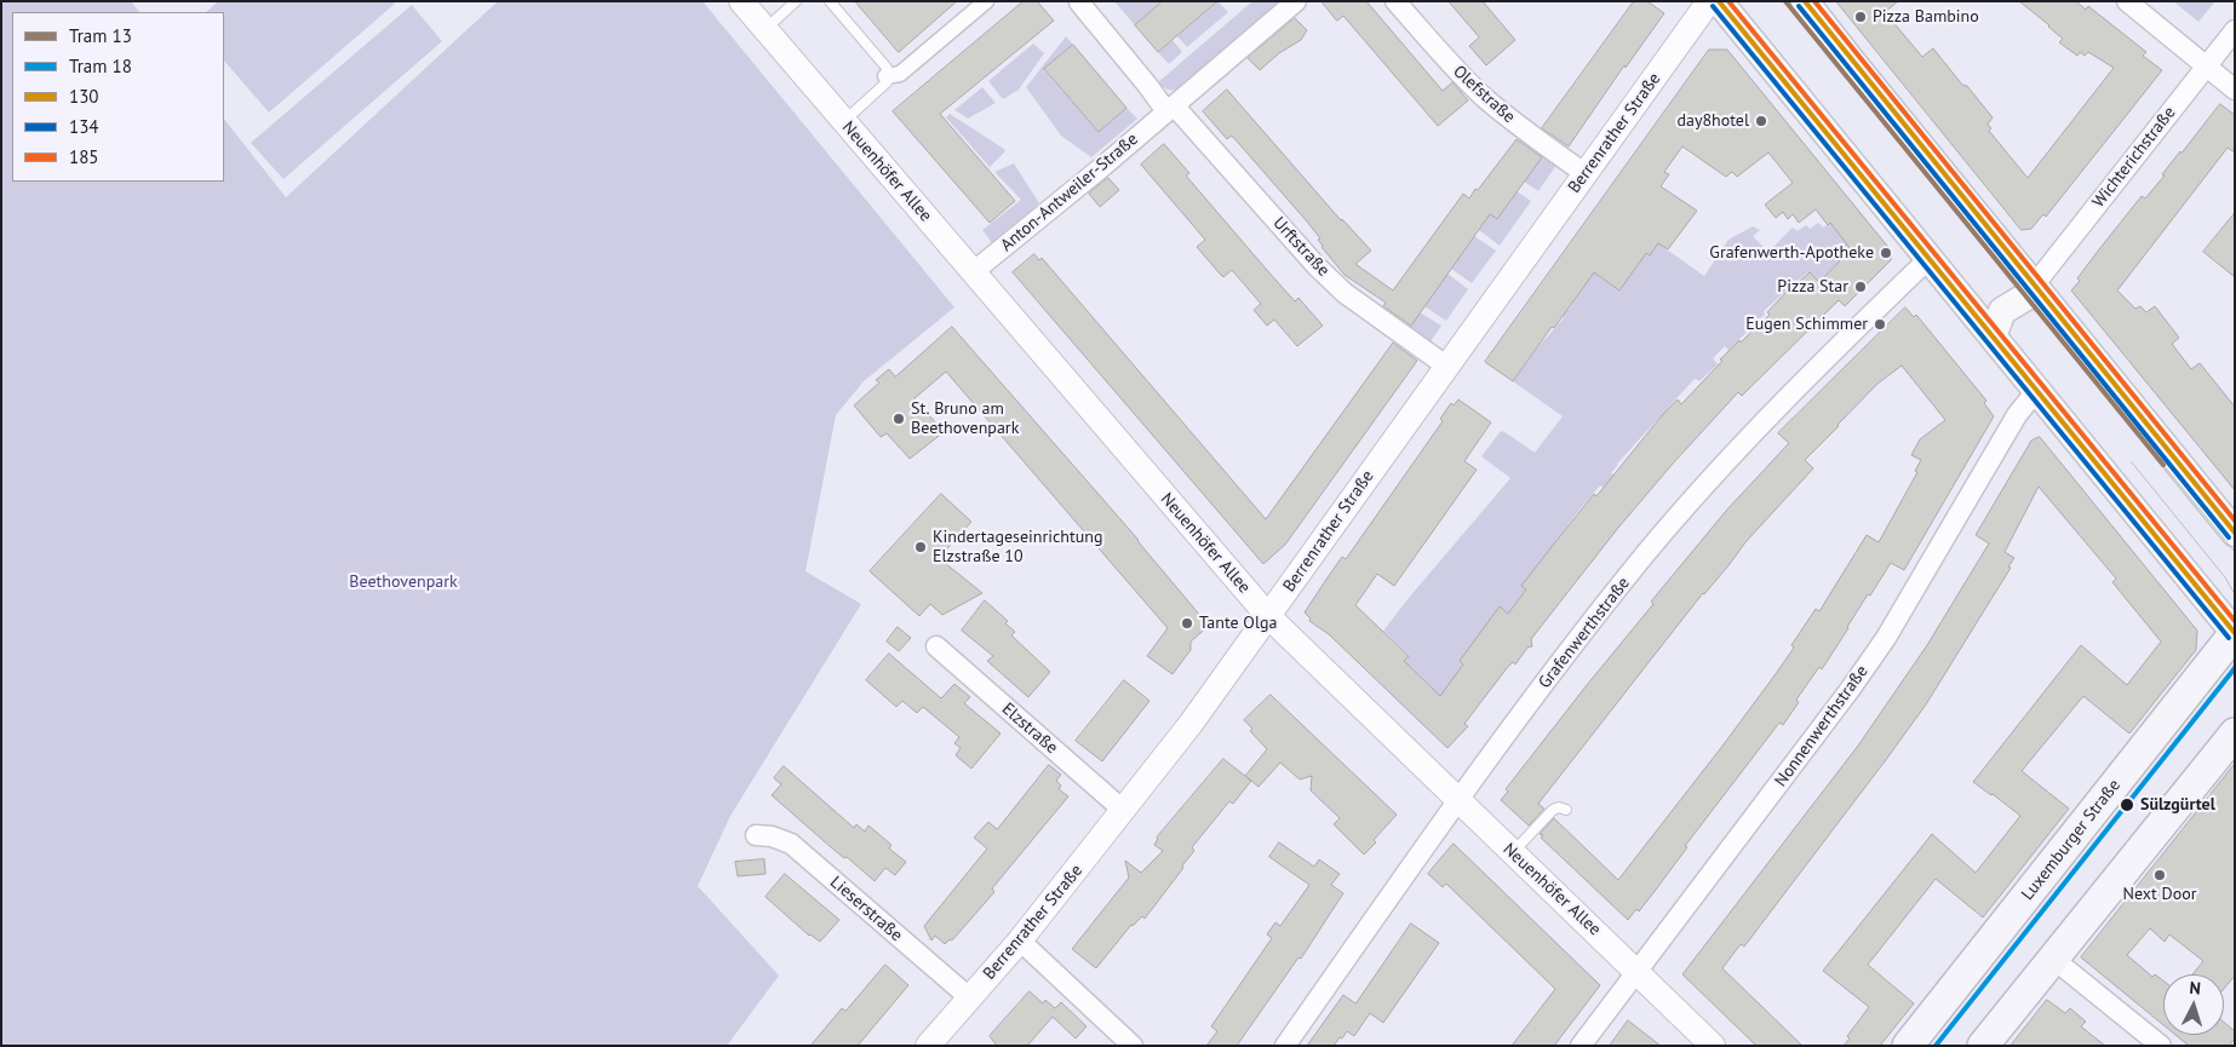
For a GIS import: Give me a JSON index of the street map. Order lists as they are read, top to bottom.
{
  "streets": {
    "main road": ["Luxemburger Straße"],
    "street": [
      "Olefstraße",
      "Berrenrather Straße",
      "Wichterichstraße",
      "Neuenhöfer Allee",
      "Anton-Antweiler-Straße",
      "Urftstraße",
      "Grafenwerthstraße",
      "Nonnenwerthstraße",
      "Elzstraße",
      "Lieserstraße"
    ]
  },
  "crossings": [
    ["Olefstraße", "Berrenrather Straße"],
    ["Berrenrather Straße", "Neuenhöfer Allee"],
    ["Berrenrather Straße", "Urftstraße"],
    ["Berrenrather Straße", "Elzstraße"],
    ["Berrenrather Straße", "Lieserstraße"],
    ["Neuenhöfer Allee", "Anton-Antweiler-Straße"],
    ["Neuenhöfer Allee", "Grafenwerthstraße"],
    ["Neuenhöfer Allee", "Nonnenwerthstraße"],
    ["Anton-Antweiler-Straße", "Urftstraße"]
  ],
  "parks": ["Beethovenpark"],
  "places": [
    "Pizza Bambino",
    "day8hotel",
    "Grafenwerth-Apotheke",
    "Pizza Star",
    "Eugen Schimmer",
    "St. Bruno am Beethovenpark",
    "Kindertageseinrichtung Elzstraße 10",
    "Tante Olga",
    "Sülzgürtel",
    "Next Door"
  ],
  "lines": [
    "tram line 13",
    "transit line 130",
    "transit line 185",
    "transit line 134",
    "tram line 18"
  ],
  "legend": [
    "Tram 13",
    "Tram 18",
    "130",
    "134",
    "185"
  ],
  "north": "top"
}
